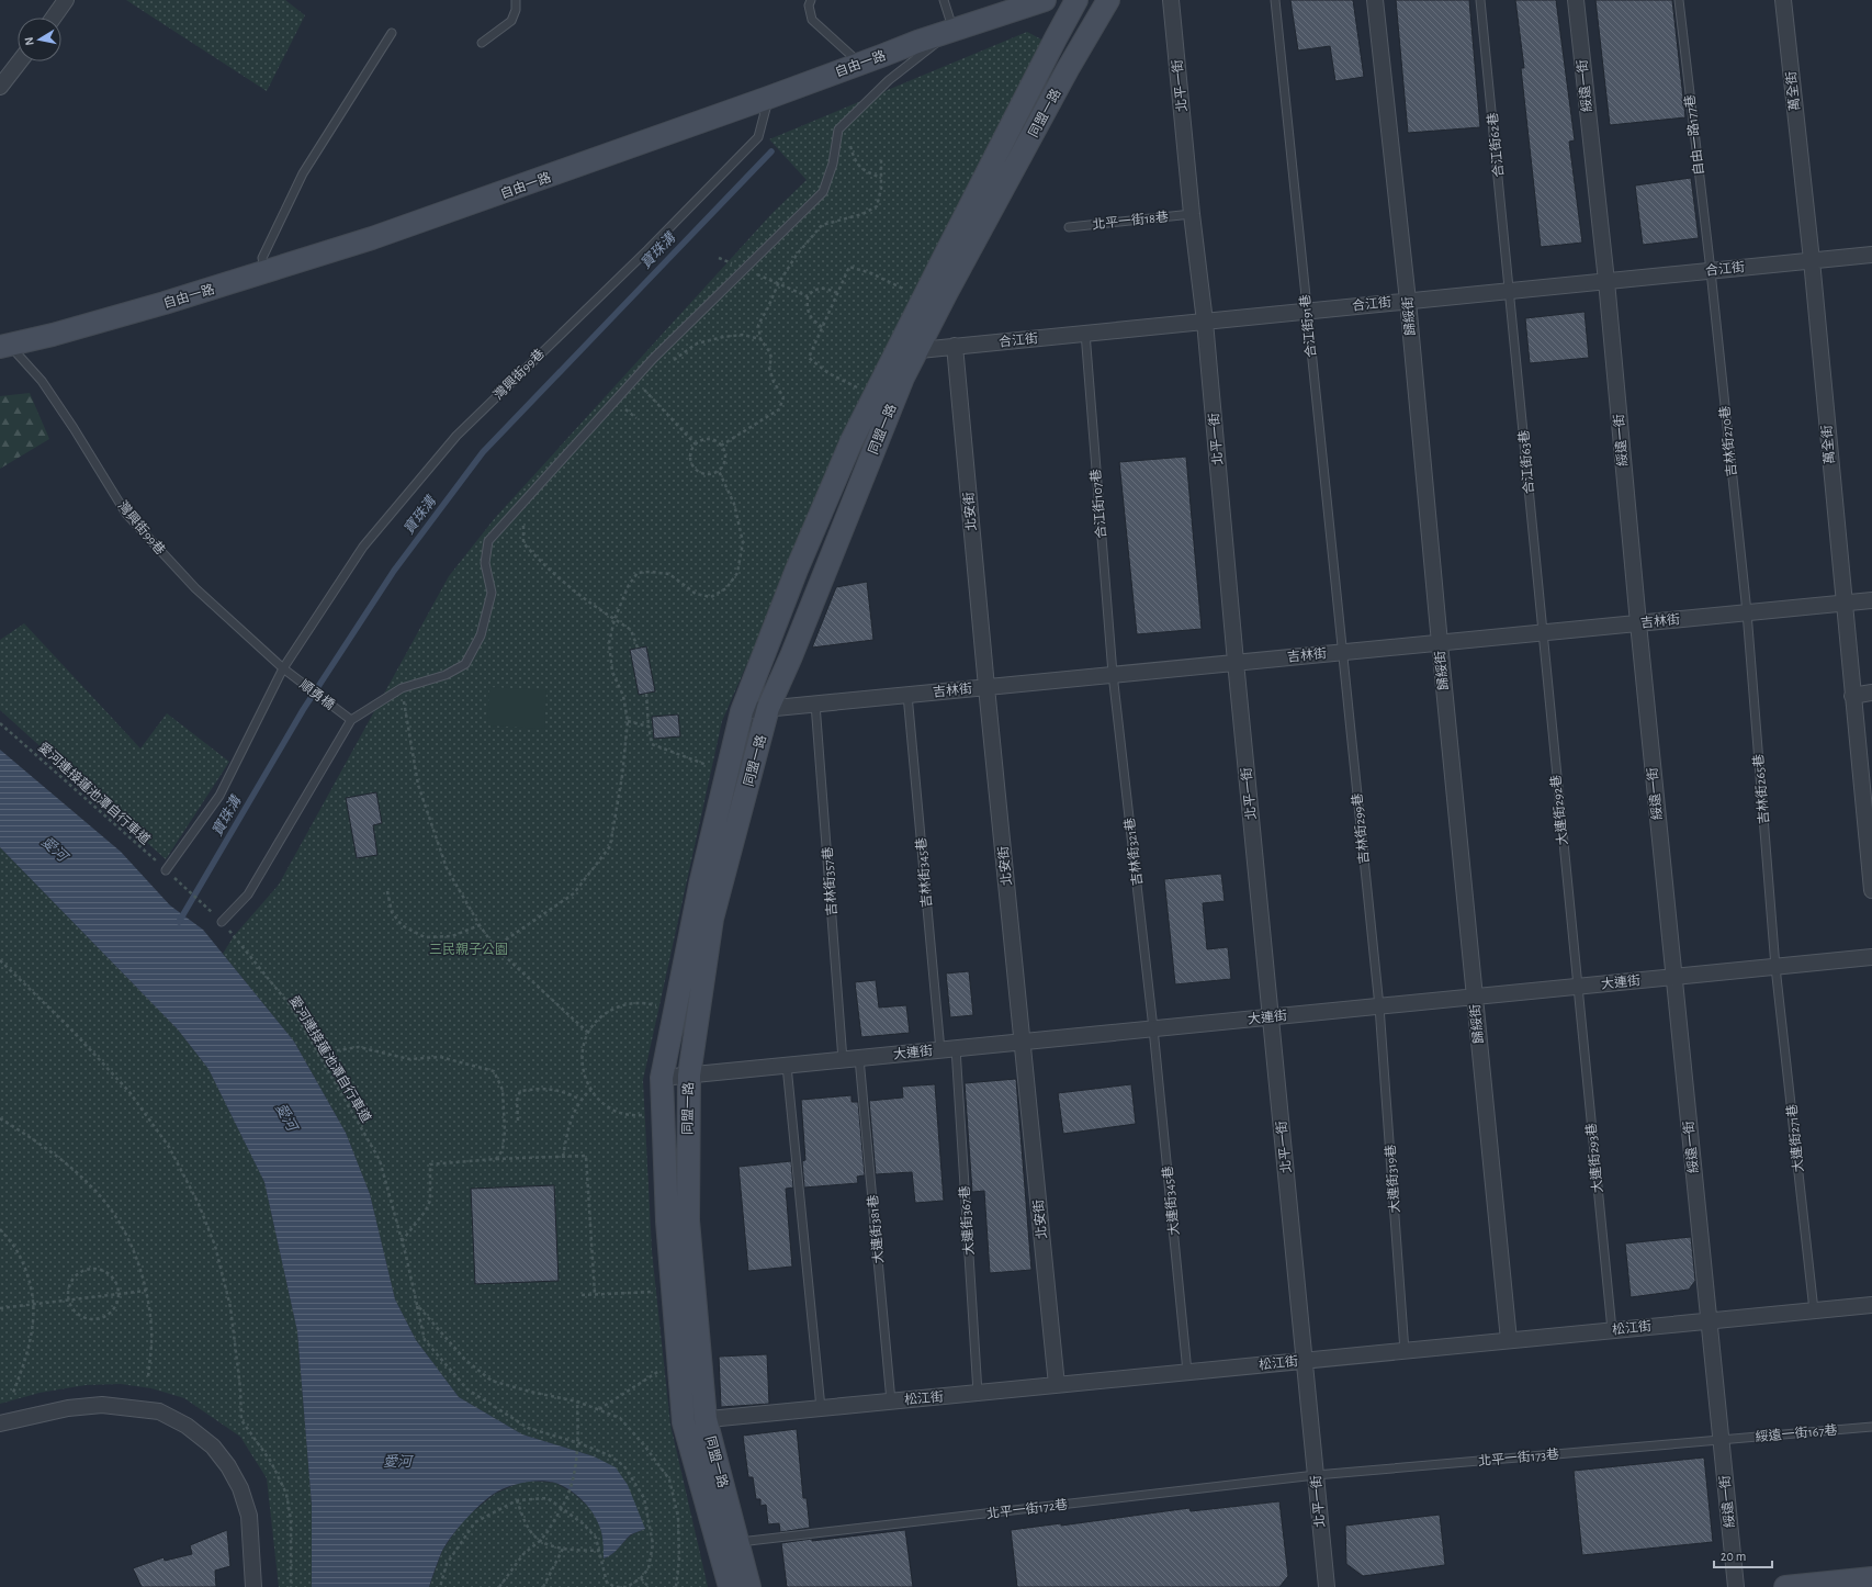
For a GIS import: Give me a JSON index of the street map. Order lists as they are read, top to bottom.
{
  "streets": {
    "street": [
      "自由一路",
      "北平一街",
      "綏遠一街",
      "萬全街",
      "同盟一路",
      "合江街",
      "歸綏街",
      "北安街",
      "吉林街",
      "大連街",
      "松江街"
    ],
    "lane": [
      "自由一路177巷",
      "合江街62巷",
      "北平一街18巷",
      "合江街91巷",
      "灣興街99巷",
      "吉林街270巷",
      "合江街63巷",
      "合江街107巷",
      "順勇橋",
      "吉林街265巷",
      "大連街292巷",
      "吉林街299巷",
      "吉林街321巷",
      "吉林街345巷",
      "吉林街357巷",
      "大連街271巷",
      "大連街293巷",
      "大連街319巷",
      "大連街345巷",
      "大連街367巷",
      "大連街381巷",
      "綏遠一街167巷",
      "北平一街173巷",
      "北平一街172巷"
    ],
    "path": ["愛河連接蓮池潭自行車道"]
  },
  "crossings": [
    ["自由一路", "灣興街99巷"],
    ["北平一街", "北平一街18巷"],
    ["北平一街", "合江街"],
    ["北平一街", "吉林街"],
    ["北平一街", "大連街"],
    ["北平一街", "松江街"],
    ["北平一街", "北平一街173巷"],
    ["北平一街", "北平一街172巷"],
    ["綏遠一街", "合江街"],
    ["綏遠一街", "吉林街"],
    ["綏遠一街", "大連街"],
    ["綏遠一街", "松江街"],
    ["綏遠一街", "綏遠一街167巷"],
    ["綏遠一街", "北平一街173巷"],
    ["萬全街", "合江街"],
    ["萬全街", "吉林街"],
    ["同盟一路", "合江街"],
    ["同盟一路", "吉林街"],
    ["同盟一路", "大連街"],
    ["同盟一路", "松江街"],
    ["同盟一路", "北平一街172巷"],
    ["自由一路177巷", "合江街"],
    ["自由一路177巷", "吉林街270巷"],
    ["合江街62巷", "合江街"],
    ["合江街62巷", "合江街63巷"],
    ["合江街", "歸綏街"],
    ["合江街", "合江街91巷"],
    ["合江街", "吉林街270巷"],
    ["合江街", "合江街63巷"],
    ["合江街", "合江街107巷"],
    ["合江街", "北安街"],
    ["歸綏街", "吉林街"],
    ["歸綏街", "大連街"],
    ["歸綏街", "松江街"],
    ["合江街91巷", "吉林街"],
    ["合江街91巷", "吉林街299巷"],
    ["灣興街99巷", "順勇橋"],
    ["灣興街99巷", "愛河連接蓮池潭自行車道"],
    ["吉林街270巷", "吉林街"],
    ["吉林街270巷", "吉林街265巷"],
    ["合江街63巷", "吉林街"],
    ["合江街63巷", "大連街292巷"],
    ["合江街107巷", "吉林街"],
    ["合江街107巷", "吉林街321巷"],
    ["北安街", "吉林街"],
    ["北安街", "大連街"],
    ["北安街", "松江街"],
    ["吉林街", "吉林街265巷"],
    ["吉林街", "大連街292巷"],
    ["吉林街", "吉林街299巷"],
    ["吉林街", "吉林街321巷"],
    ["吉林街", "吉林街345巷"],
    ["吉林街", "吉林街357巷"],
    ["吉林街265巷", "大連街"],
    ["吉林街265巷", "大連街271巷"],
    ["大連街292巷", "大連街"],
    ["大連街292巷", "大連街293巷"],
    ["吉林街299巷", "大連街"],
    ["吉林街299巷", "大連街319巷"],
    ["吉林街321巷", "大連街"],
    ["吉林街321巷", "大連街345巷"],
    ["吉林街345巷", "大連街"],
    ["吉林街345巷", "大連街367巷"],
    ["吉林街357巷", "大連街"],
    ["大連街", "大連街271巷"],
    ["大連街", "大連街293巷"],
    ["大連街", "大連街319巷"],
    ["大連街", "大連街345巷"],
    ["大連街", "大連街367巷"],
    ["大連街", "大連街381巷"],
    ["大連街271巷", "松江街"],
    ["大連街293巷", "松江街"],
    ["大連街319巷", "松江街"],
    ["大連街345巷", "松江街"],
    ["大連街367巷", "松江街"],
    ["大連街381巷", "松江街"],
    ["綏遠一街167巷", "北平一街173巷"],
    ["北平一街173巷", "北平一街172巷"]
  ],
  "water": ["寶珠溝", "愛河"],
  "parks": ["三民親子公園"],
  "scale_bar": "20 m",
  "north": "left"
}
